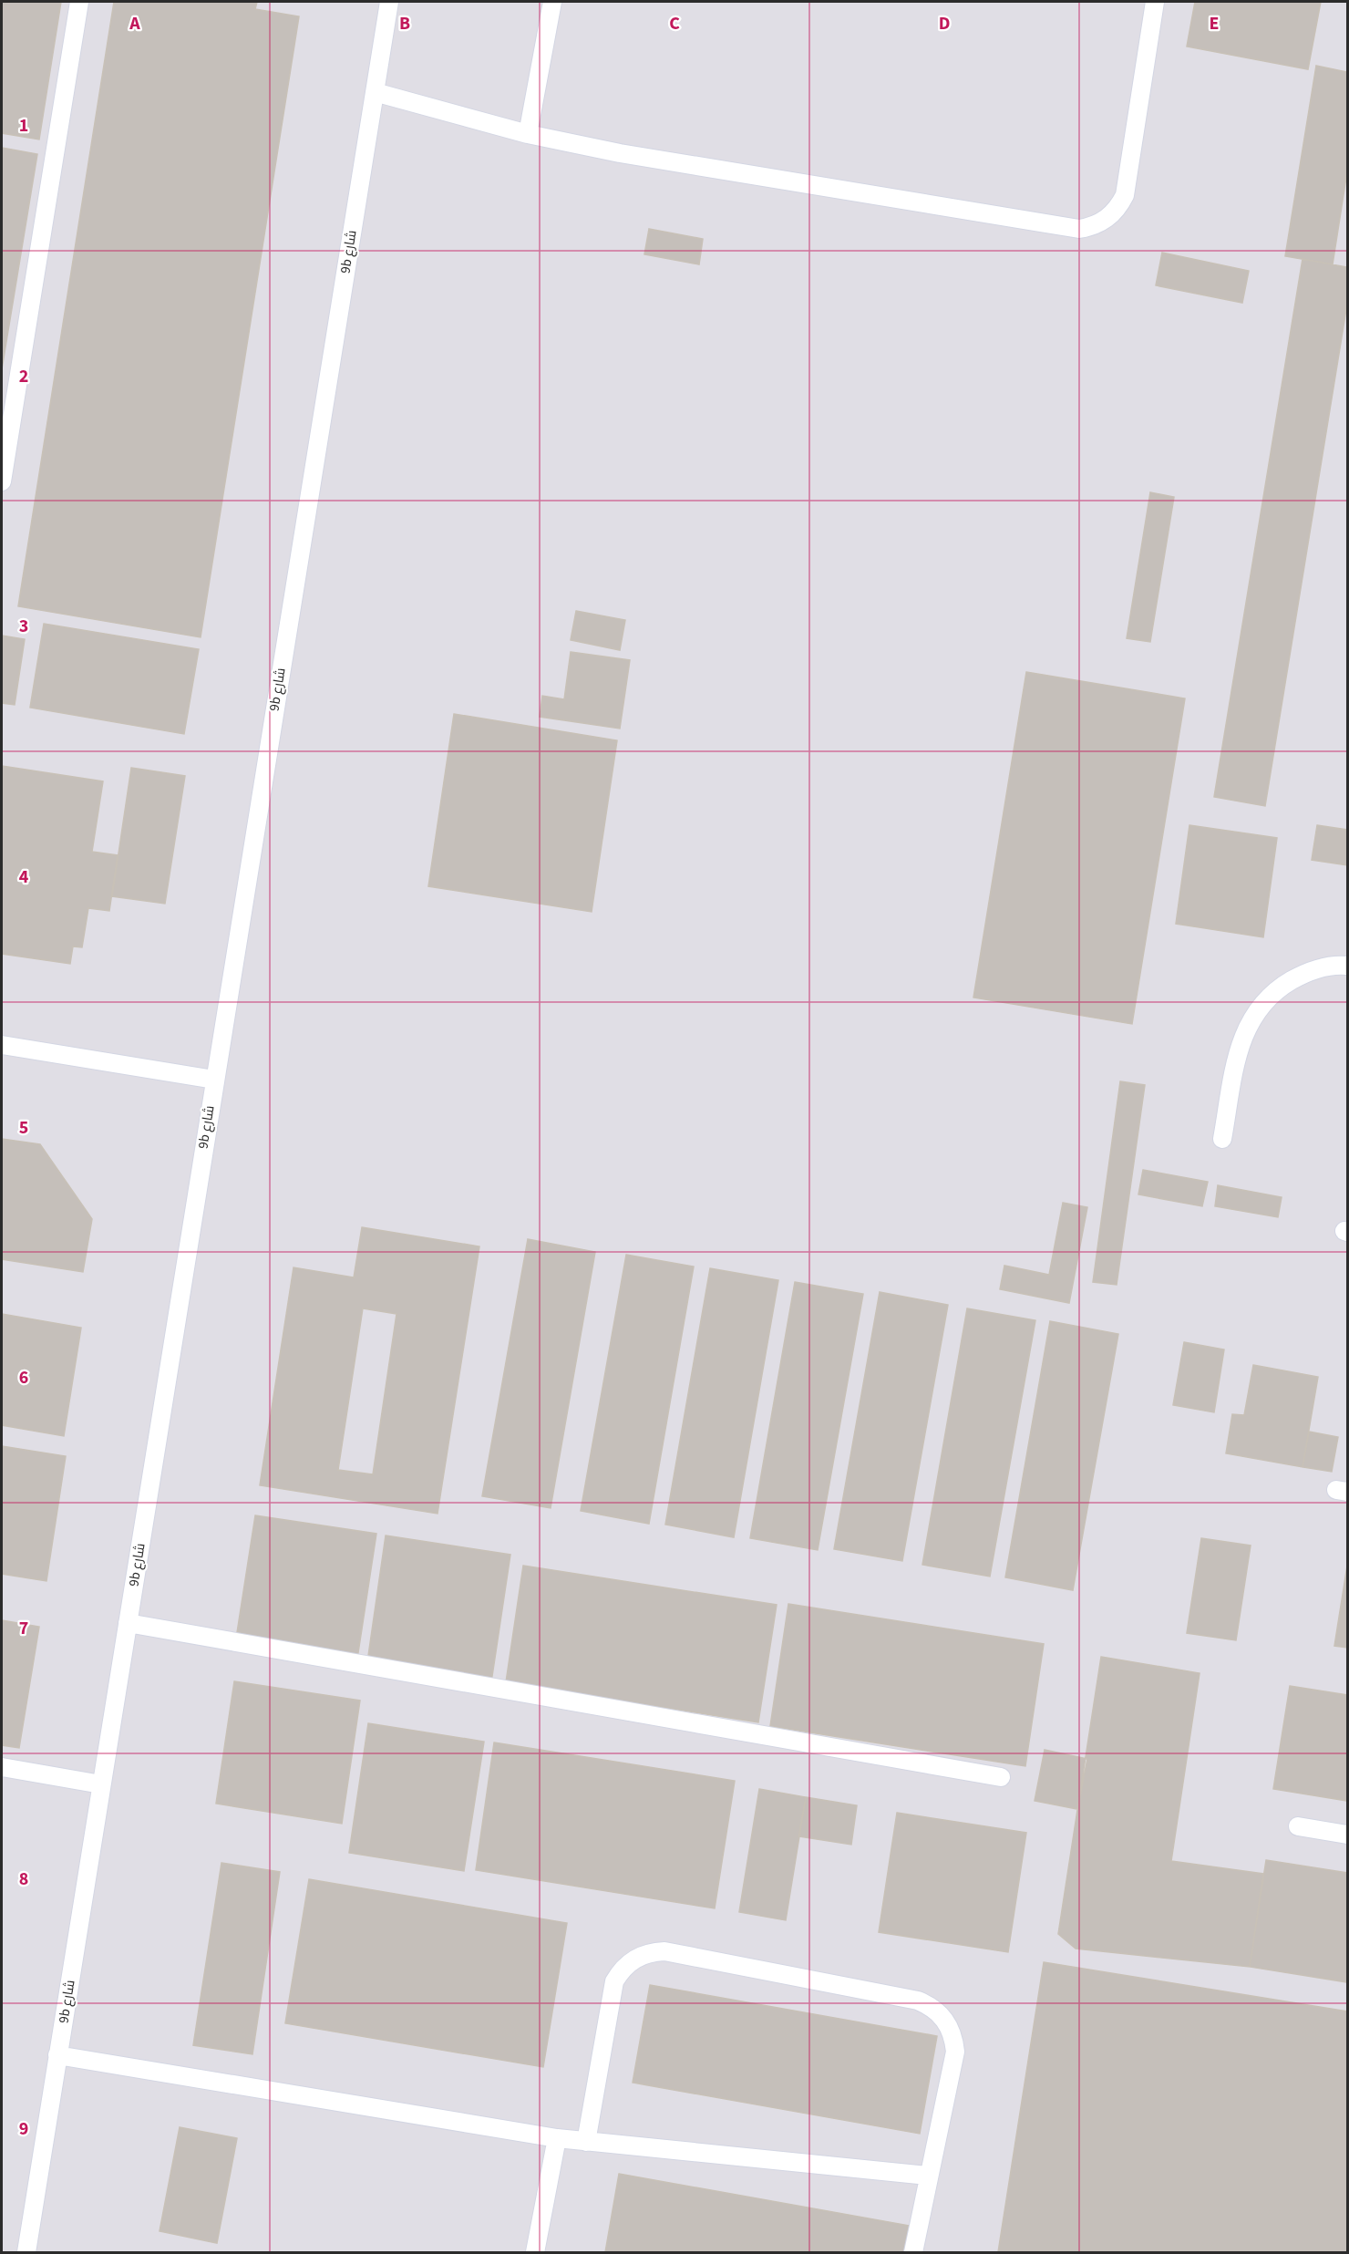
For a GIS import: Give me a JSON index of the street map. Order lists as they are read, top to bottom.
{
  "streets": {
    "lane": ["9b شارع"]
  },
  "grid": {
    "columns": [
      "A",
      "B",
      "C",
      "D",
      "E"
    ],
    "rows": [
      "1",
      "2",
      "3",
      "4",
      "5",
      "6",
      "7",
      "8",
      "9"
    ]
  }
}
